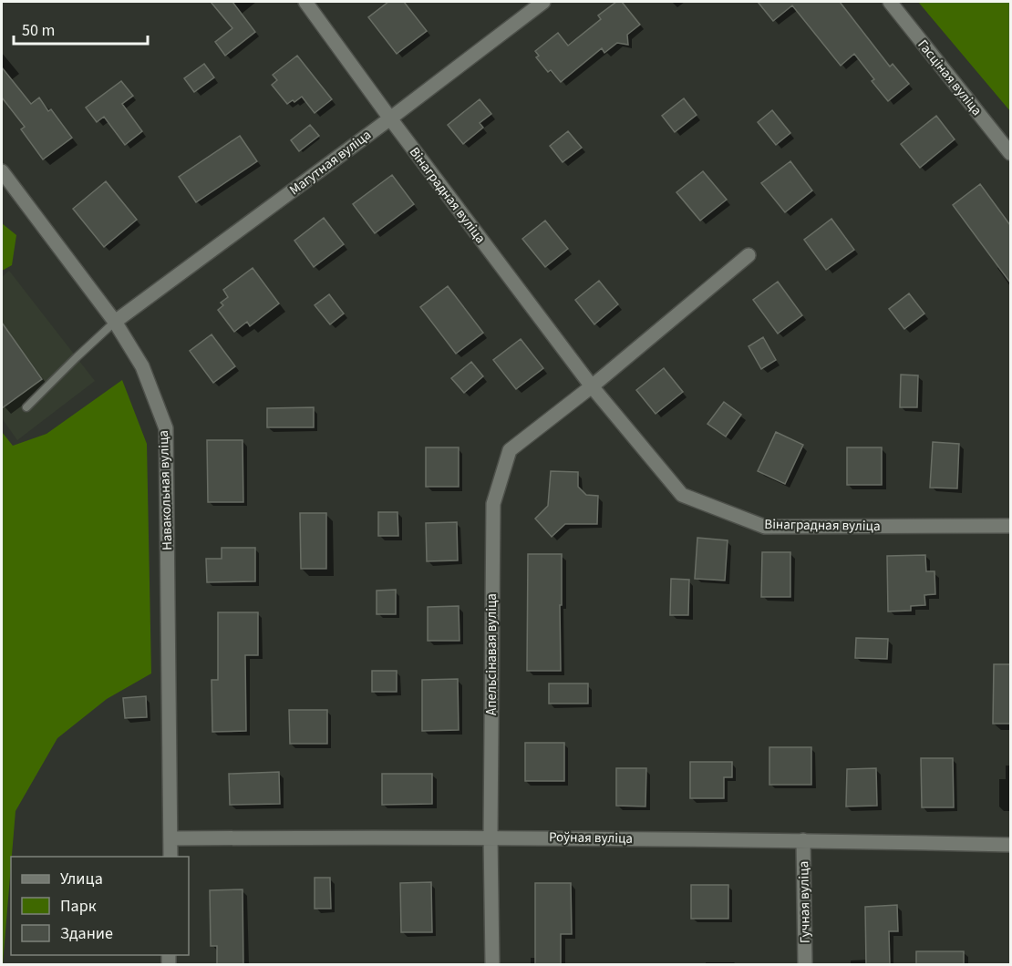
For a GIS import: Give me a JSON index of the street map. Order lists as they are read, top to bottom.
{
  "streets": {
    "street": [
      "Гасціная вуліца",
      "Магутная вуліца",
      "Вінаградная вуліца",
      "Навакольная вуліца",
      "Апельсінавая вуліца",
      "Роўная вуліца",
      "Гучная вуліца"
    ]
  },
  "crossings": [
    ["Магутная вуліца", "Вінаградная вуліца"],
    ["Магутная вуліца", "Навакольная вуліца"],
    ["Вінаградная вуліца", "Апельсінавая вуліца"],
    ["Навакольная вуліца", "Роўная вуліца"],
    ["Апельсінавая вуліца", "Роўная вуліца"],
    ["Роўная вуліца", "Гучная вуліца"]
  ],
  "legend": ["Улица", "Парк", "Здание"],
  "scale_bar": "50 m"
}
